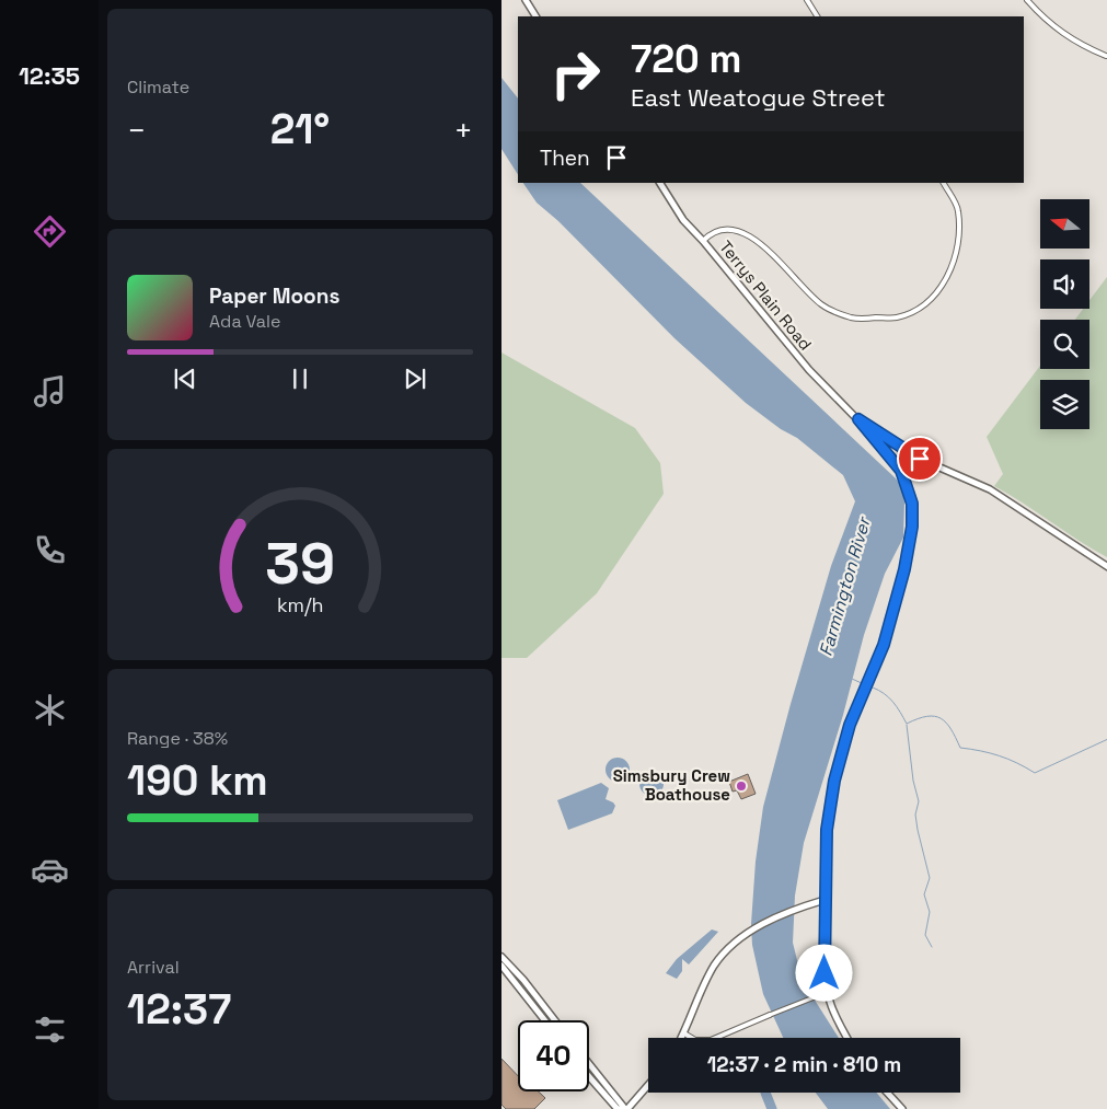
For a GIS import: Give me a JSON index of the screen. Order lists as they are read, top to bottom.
{
  "streets": {
    "street": ["Terrys Plain Road"]
  },
  "water": ["Farmington River"],
  "places": ["Simsbury Crew Boathouse"],
  "north": "left",
  "page": {
    "tabs": "12:35",
    "tile": [
      "Climate",
      ["Range · 38%", "190 km"],
      ["Arrival", "12:37"]
    ],
    "turn": ["720 m", "East Weatogue Street"],
    "heat": ["−", "21°", "+"],
    "then": "Then",
    "song": ["Paper Moons", "Ada Vale"],
    "limit": "40",
    "trip": "12:37 · 2 min · 810 m",
    "gauge": ["39", "km/h"]
  }
}
